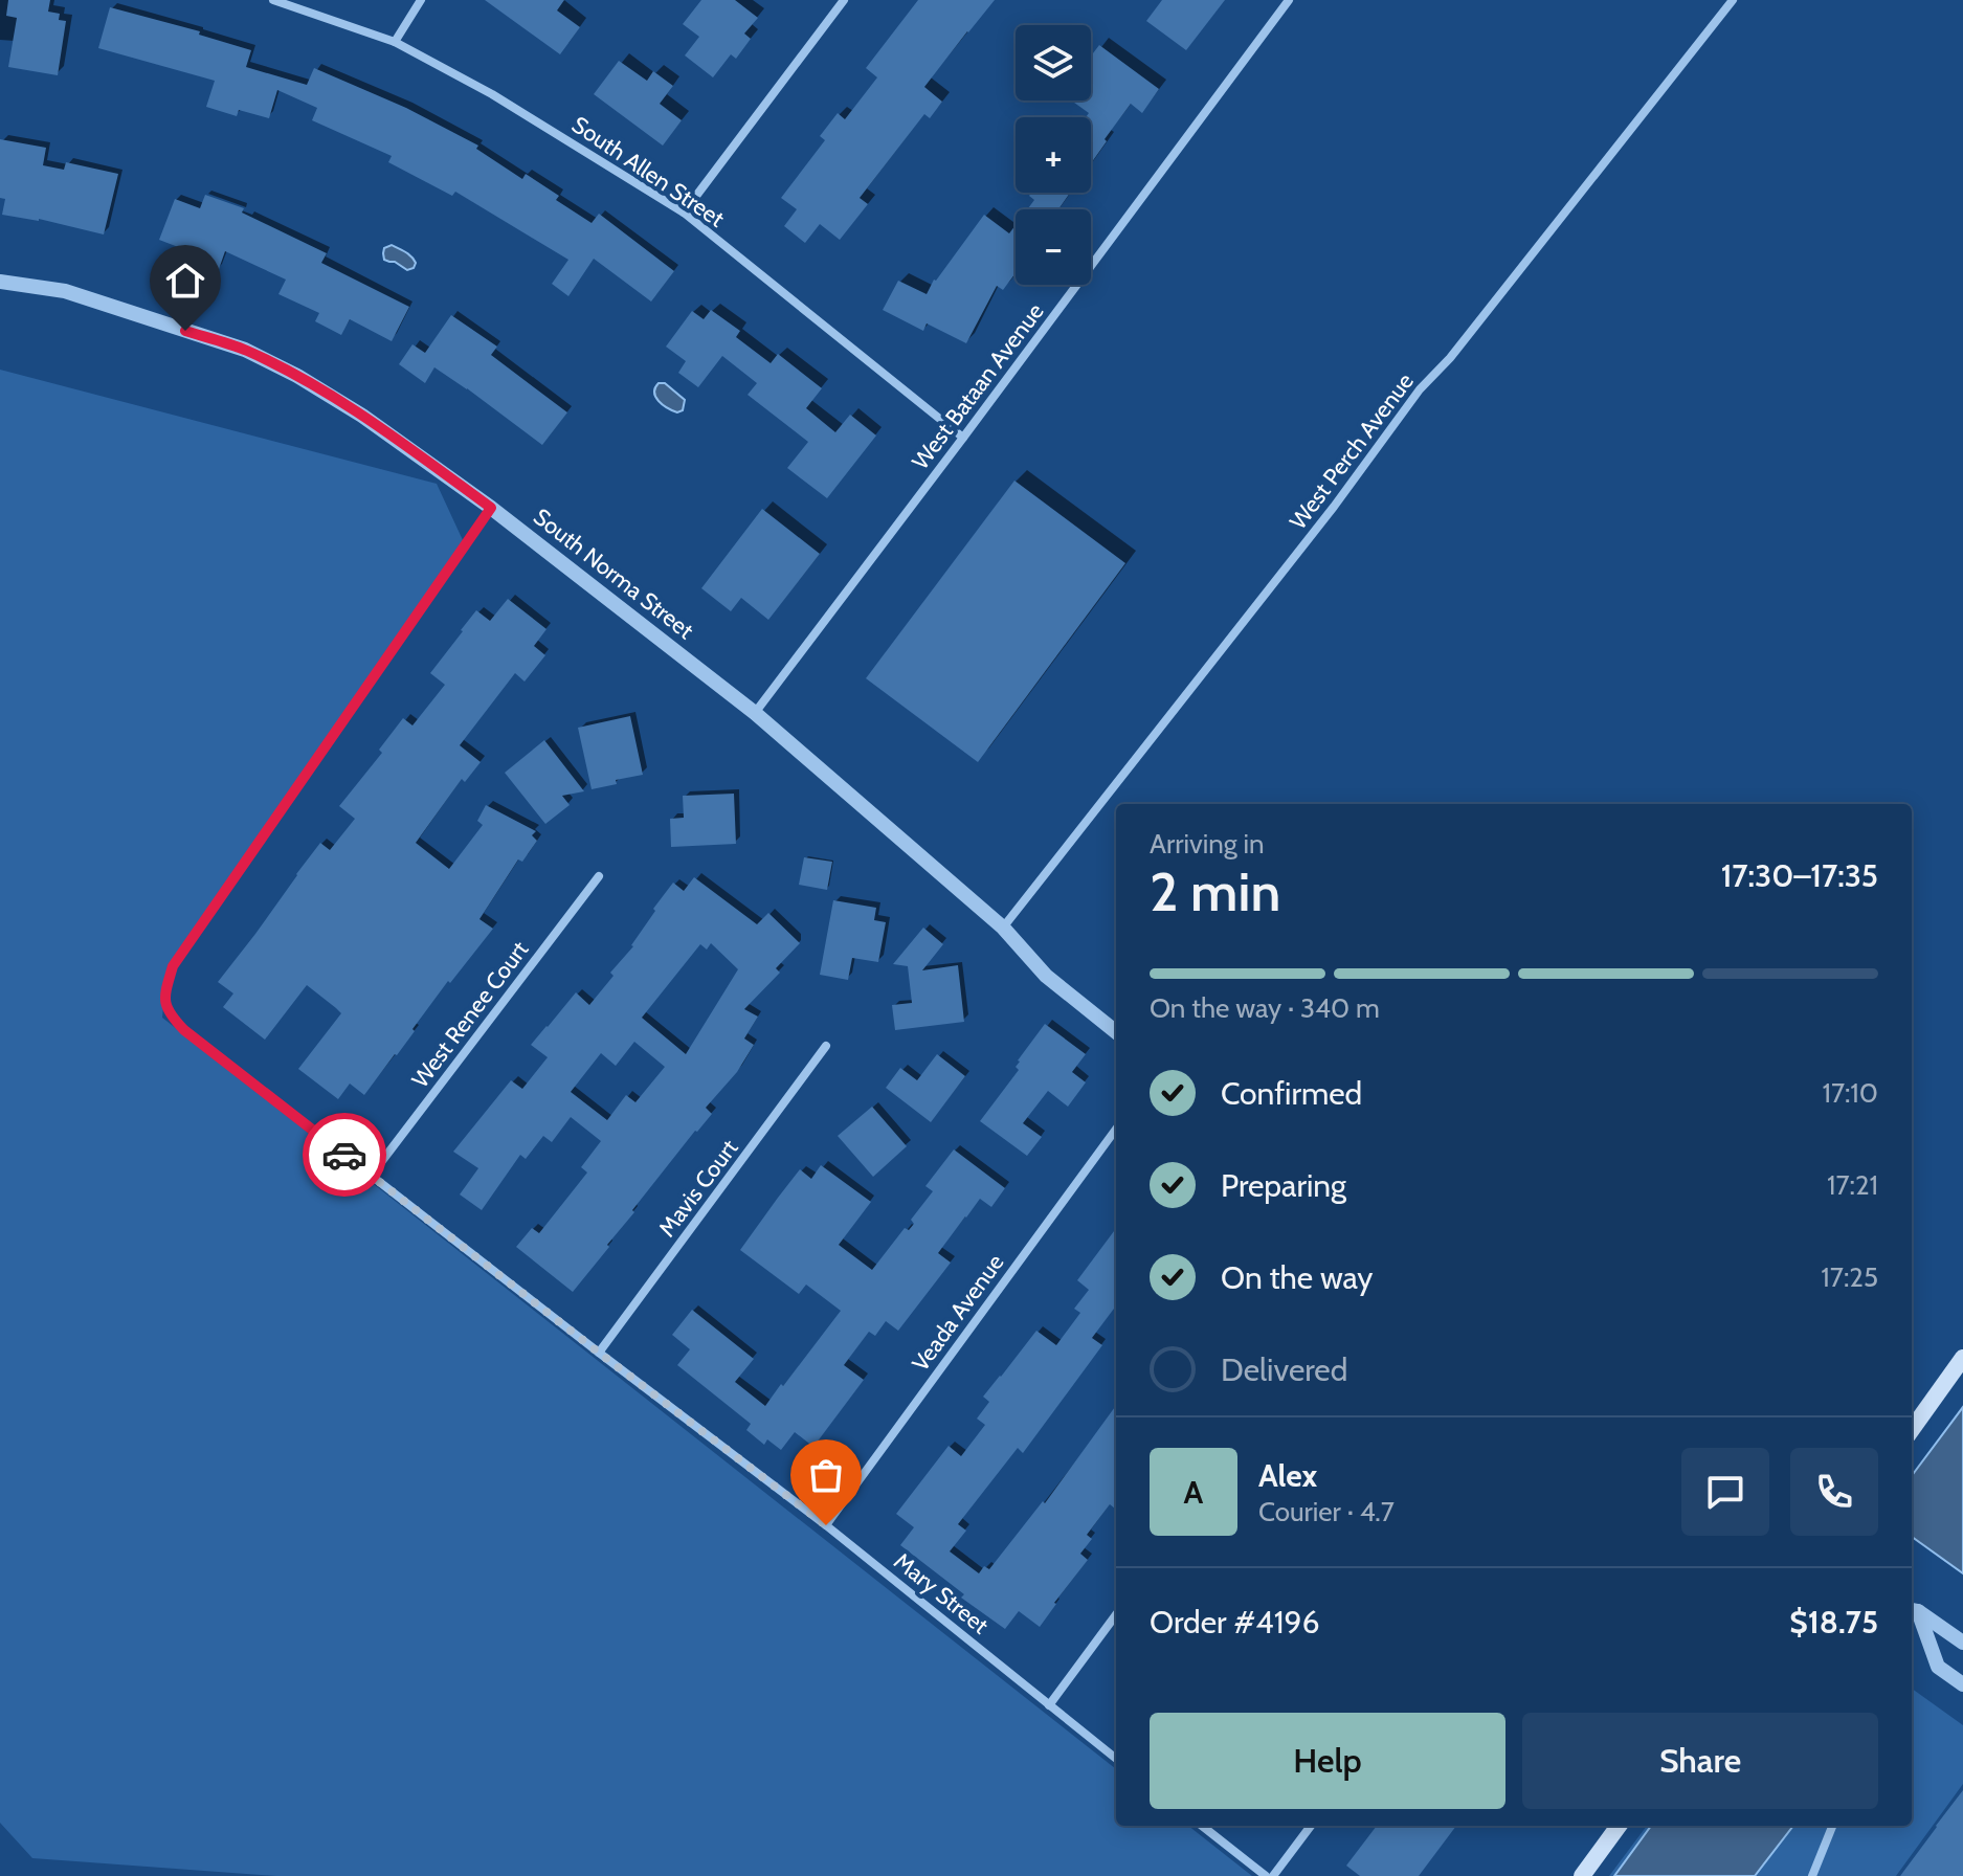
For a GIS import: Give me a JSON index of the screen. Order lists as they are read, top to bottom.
{
  "streets": {
    "street": [
      "South Allen Street",
      "West Bataan Avenue",
      "West Perch Avenue",
      "South Norma Street",
      "West Renee Court",
      "Mavis Court",
      "Veada Avenue",
      "Mary Street"
    ]
  },
  "crossings": [
    ["South Allen Street", "West Bataan Avenue"],
    ["West Bataan Avenue", "South Norma Street"],
    ["West Perch Avenue", "South Norma Street"],
    ["South Norma Street", "Mary Street"],
    ["West Renee Court", "Mary Street"],
    ["Mavis Court", "Mary Street"],
    ["Veada Avenue", "Mary Street"]
  ],
  "page": {
    "map_buttons": ["+", "−"],
    "heading": ["2 min", "Arriving in", "17:30–17:35"],
    "panel": [
      "Alex",
      "Courier · 4.7",
      "Order #4196",
      "$18.75"
    ],
    "bar": "On the way · 340 m",
    "list": [
      ["Confirmed", "17:10"],
      ["Preparing", "17:21"],
      ["On the way", "17:25"],
      "Delivered"
    ],
    "round": "A",
    "buttons": ["Help", "Share"]
  }
}
